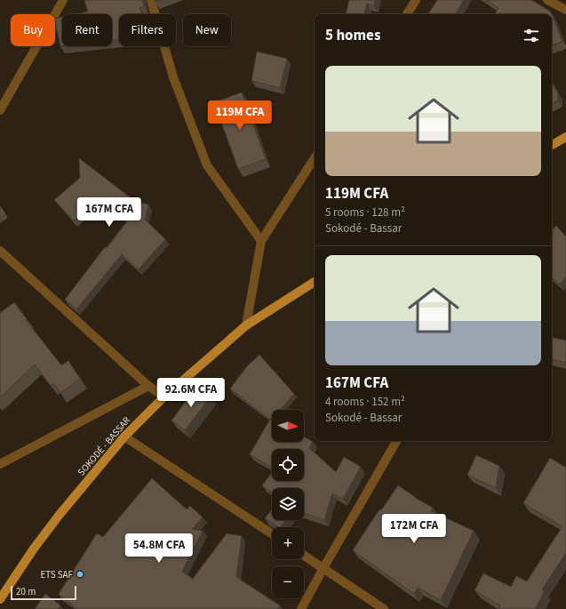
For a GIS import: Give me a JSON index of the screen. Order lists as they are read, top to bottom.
{
  "streets": {
    "main road": ["SOKODÉ - BASSAR"]
  },
  "places": ["ETS SAF"],
  "scale_bar": "20 m",
  "north": "right",
  "page": {
    "chip": [
      "Buy",
      "Rent",
      "Filters",
      "New"
    ],
    "heading": "5 homes",
    "list": [
      {
        "name": "119M CFA",
        "note": "5 rooms · 128 m² · Sokodé - Bassar"
      },
      {
        "name": "167M CFA",
        "note": "4 rooms · 152 m² · Sokodé - Bassar"
      }
    ],
    "price": [
      "119M CFA",
      "167M CFA",
      "92.6M CFA",
      "172M CFA",
      "54.8M CFA"
    ],
    "map_buttons": ["+", "−"],
    "scale": "20 m"
  }
}
